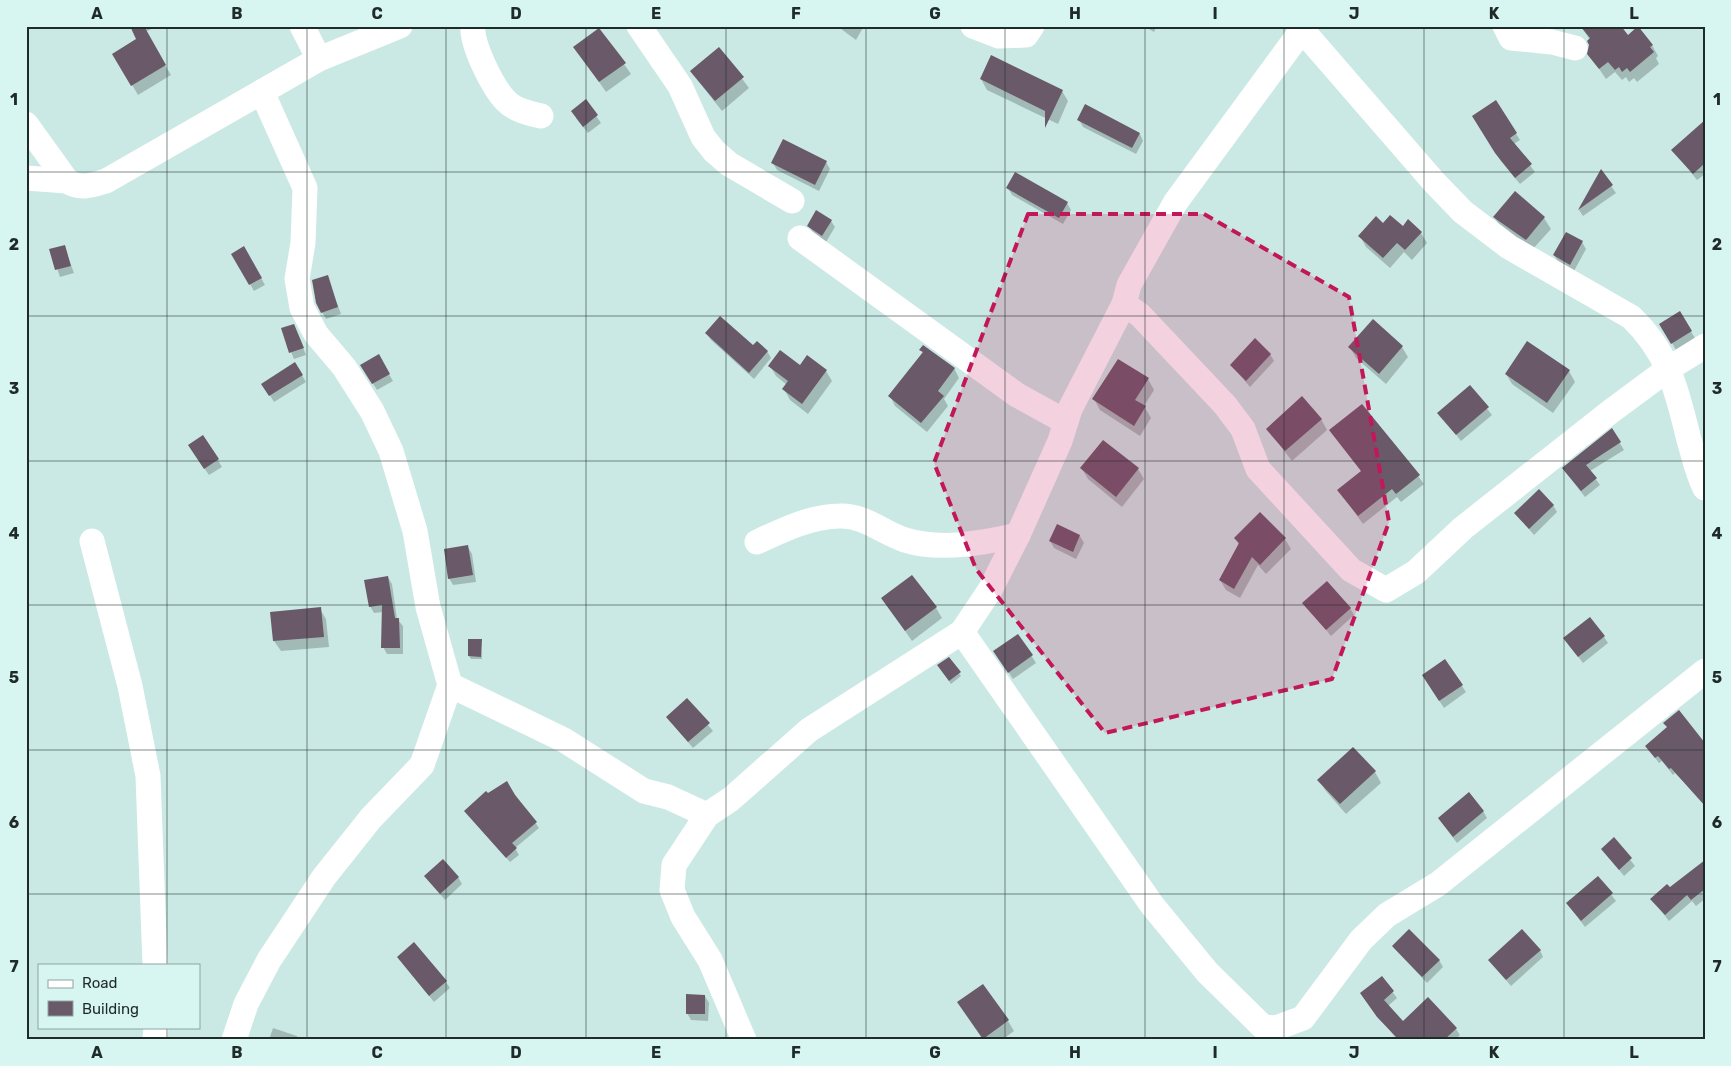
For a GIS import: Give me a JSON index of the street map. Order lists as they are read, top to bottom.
{
  "legend": ["Road", "Building"],
  "grid": {
    "columns": [
      "A",
      "B",
      "C",
      "D",
      "E",
      "F",
      "G",
      "H",
      "I",
      "J",
      "K",
      "L"
    ],
    "rows": [
      "1",
      "2",
      "3",
      "4",
      "5",
      "6",
      "7"
    ]
  }
}
